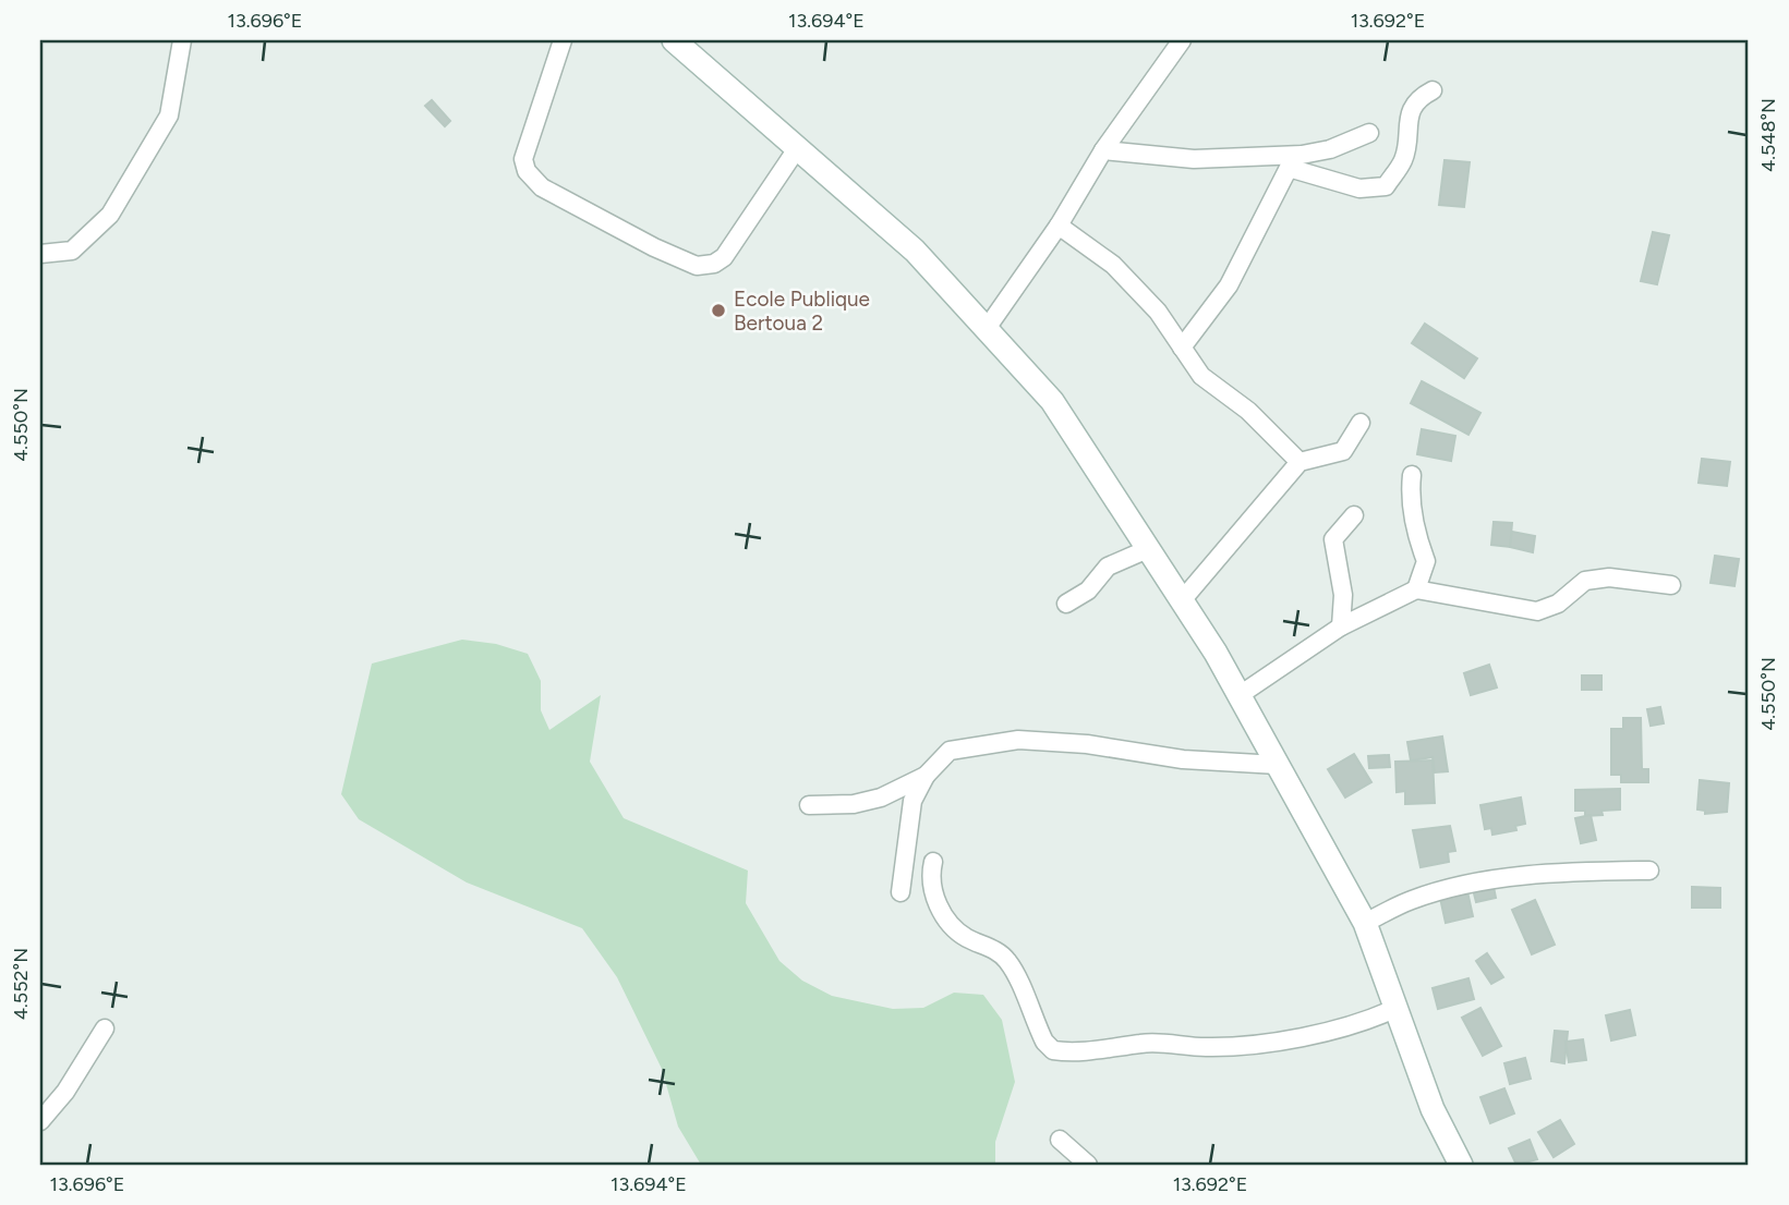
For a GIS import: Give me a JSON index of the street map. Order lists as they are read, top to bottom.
{
  "places": ["Ecole Publique Bertoua 2"],
  "coordinates": [
    "13.696°E",
    "13.694°E",
    "13.692°E",
    "4.548°N",
    "4.550°N",
    "4.552°N"
  ]
}
